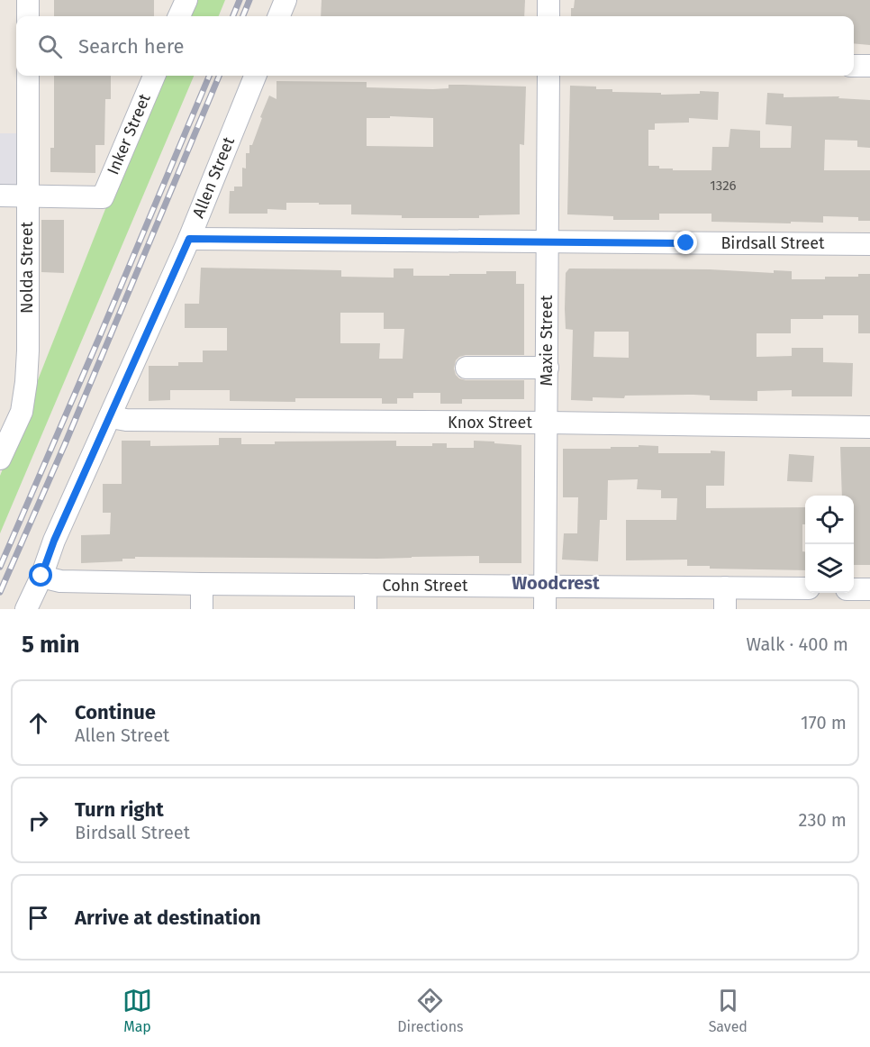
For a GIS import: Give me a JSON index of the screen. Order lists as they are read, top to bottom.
{
  "streets": {
    "street": [
      "Inker Street",
      "Allen Street",
      "Birdsall Street",
      "Nolda Street",
      "Maxie Street",
      "Knox Street",
      "Cohn Street"
    ]
  },
  "crossings": [
    ["Inker Street", "Nolda Street"],
    ["Allen Street", "Birdsall Street"],
    ["Allen Street", "Knox Street"],
    ["Allen Street", "Cohn Street"],
    ["Birdsall Street", "Maxie Street"],
    ["Maxie Street", "Knox Street"],
    ["Maxie Street", "Cohn Street"]
  ],
  "districts": ["Woodcrest"],
  "house_numbers": ["1326"],
  "page": {
    "search": "Search here",
    "heading": ["5 min", "Walk · 400 m"],
    "list": [
      ["Continue", "Allen Street", "170 m"],
      ["Turn right", "Birdsall Street", "230 m"],
      "Arrive at destination"
    ],
    "nav": ["Map", "Directions", "Saved"]
  }
}
